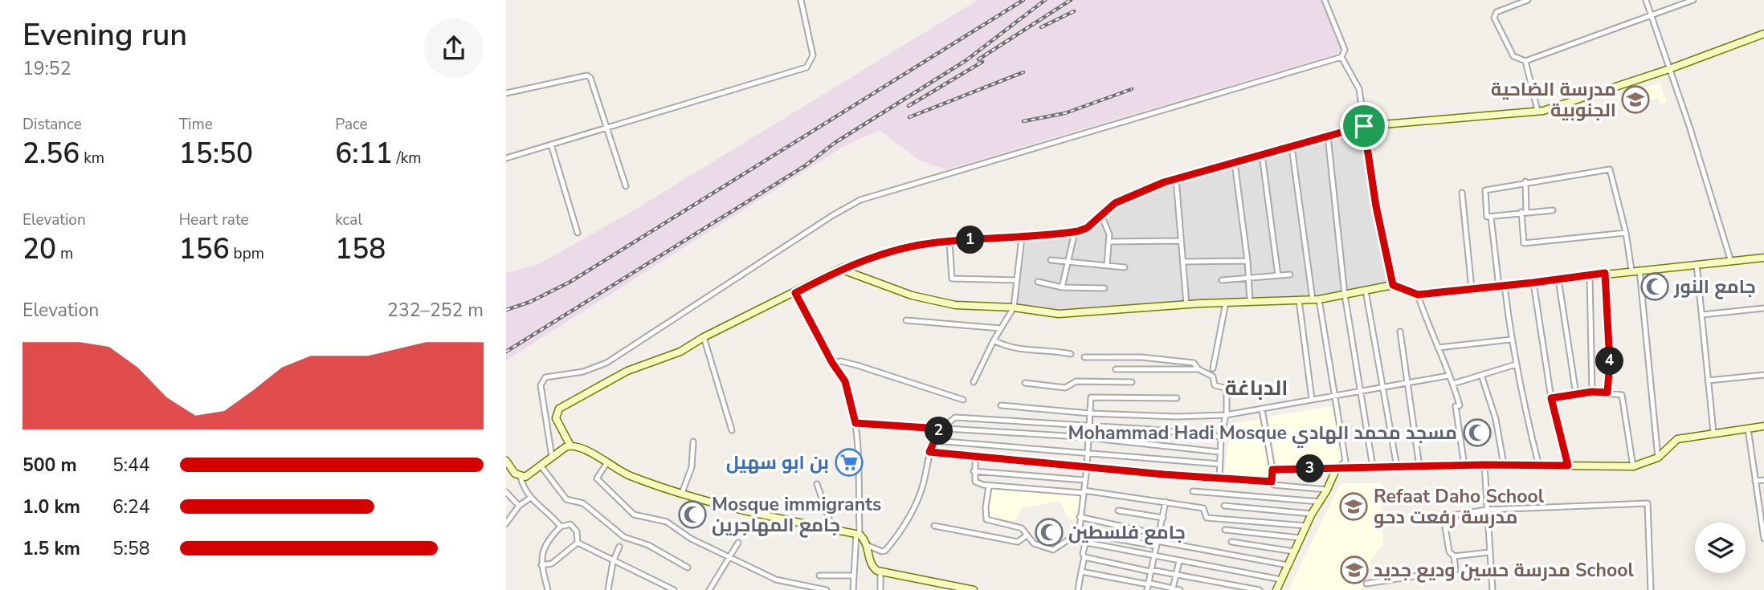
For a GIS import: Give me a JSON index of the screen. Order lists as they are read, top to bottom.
{
  "districts": ["الدباغة"],
  "places": {
    "school or university": ["مدرسة الضاحية الجنوبية", "Refaat Daho School مدرسة رفعت دحو", "مدرسة حسين وديع جديد School"],
    "mosque": [
      "جامع النور",
      "Mohammad Hadi Mosque مسجد محمد الهادي",
      "Mosque immigrants جامع المهاجرين",
      "جامع فلسطين"
    ],
    "supermarket": ["بن ابو سهيل"]
  },
  "page": {
    "heading": ["Evening run", "19:52"],
    "stats": [
      ["Distance", "2.56 km"],
      ["Time", "15:50"],
      ["Pace", "6:11 /km"],
      ["Elevation", "20 m"],
      ["Heart rate", "156 bpm"],
      ["kcal", "158"]
    ],
    "pins": [
      "1",
      "4",
      "2",
      "3"
    ],
    "chart": ["Elevation", "232–252 m"],
    "list": [
      {
        "name": "500 m",
        "note": "5:44"
      },
      {
        "name": "1.0 km",
        "note": "6:24"
      },
      {
        "name": "1.5 km",
        "note": "5:58"
      }
    ]
  }
}
